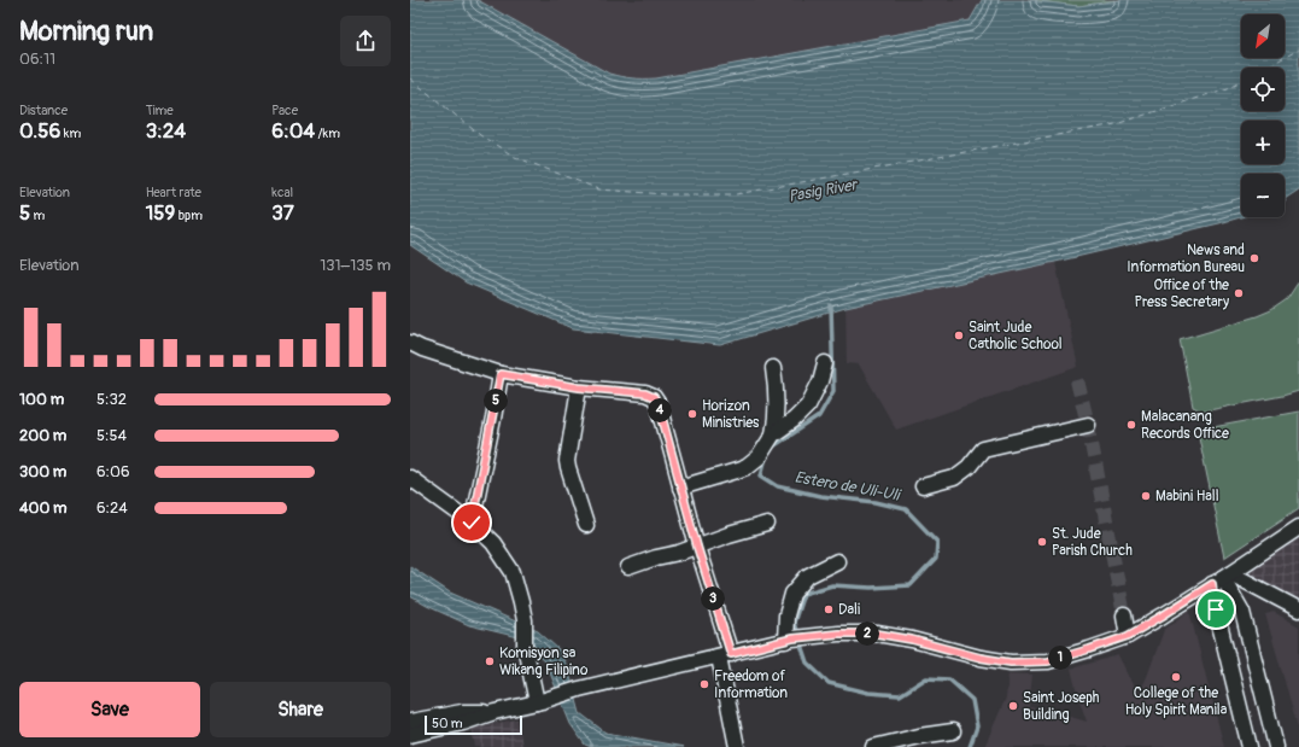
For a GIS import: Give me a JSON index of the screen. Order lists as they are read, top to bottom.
{
  "water": ["Pasig River", "Estero de Uli-Uli"],
  "places": [
    "News and Information Bureau",
    "Office of the Press Secretary",
    "Saint Jude Catholic School",
    "Horizon Ministries",
    "Malacanang Records Office",
    "Mabini Hall",
    "St. Jude Parish Church",
    "Dali",
    "Komisyon sa Wikang Filipino",
    "College of the Holy Spirit Manila",
    "Freedom of Information",
    "Saint Joseph Building"
  ],
  "scale_bar": "50 m",
  "north": "bottom left",
  "page": {
    "heading": ["Morning run", "06:11"],
    "map_buttons": ["+", "−"],
    "stats": [
      ["Distance", "0.56 km"],
      ["Time", "3:24"],
      ["Pace", "6:04 /km"],
      ["Elevation", "5 m"],
      ["Heart rate", "159 bpm"],
      ["kcal", "37"]
    ],
    "chart": ["Elevation", "131–135 m"],
    "list": [
      {
        "name": "100 m",
        "note": "5:32"
      },
      {
        "name": "200 m",
        "note": "5:54"
      },
      {
        "name": "300 m",
        "note": "6:06"
      },
      {
        "name": "400 m",
        "note": "6:24"
      }
    ],
    "pins": [
      "5",
      "4",
      "3",
      "2",
      "1"
    ],
    "buttons": ["Save", "Share"],
    "scale": "50 m"
  }
}
